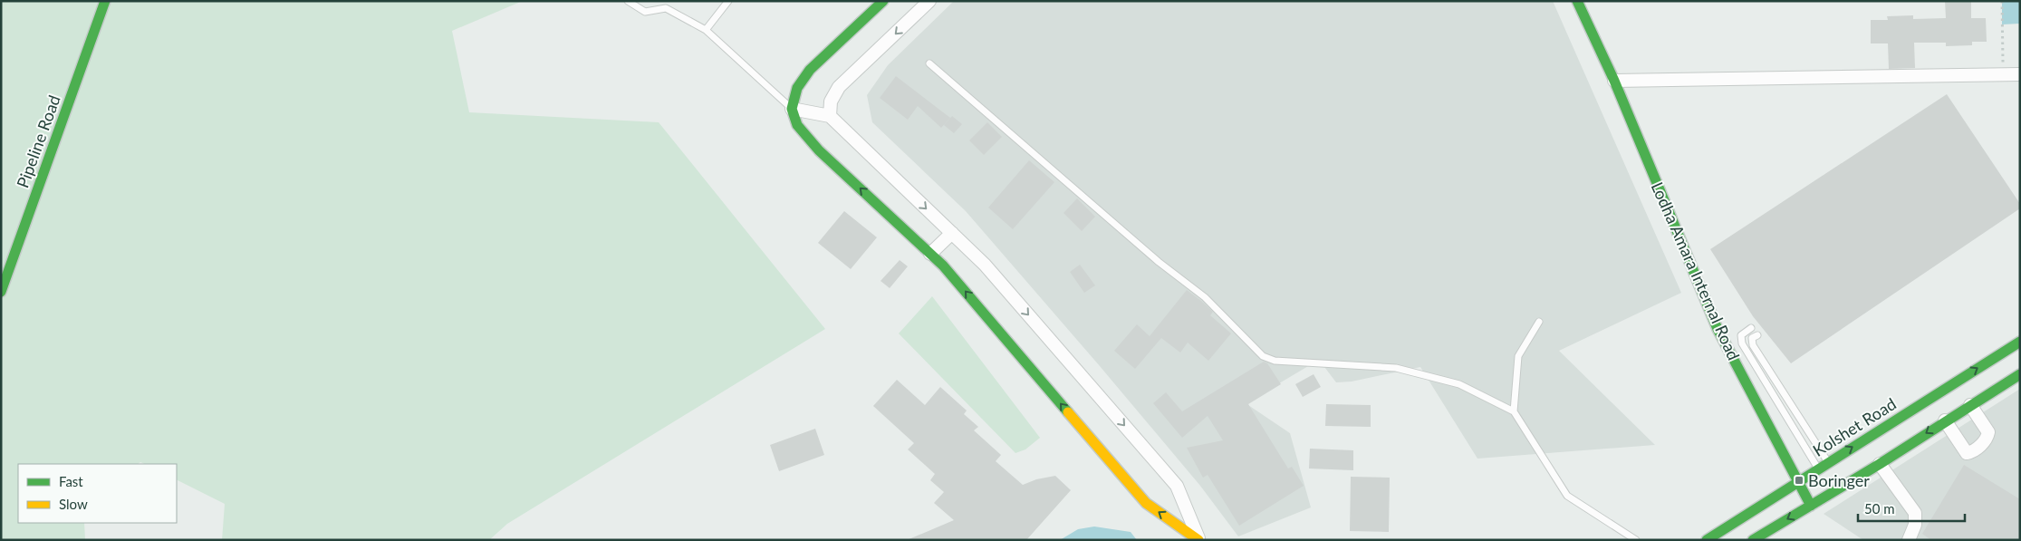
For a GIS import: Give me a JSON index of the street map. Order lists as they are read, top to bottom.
{
  "streets": {
    "street": ["Pipeline Road", "Lodha Amara Internal Road", "Kolshet Road"]
  },
  "crossings": [
    ["Lodha Amara Internal Road", "Kolshet Road"]
  ],
  "places": {
    "transit": ["Boringer"]
  },
  "legend": ["Fast", "Slow"],
  "scale_bar": "50 m"
}
